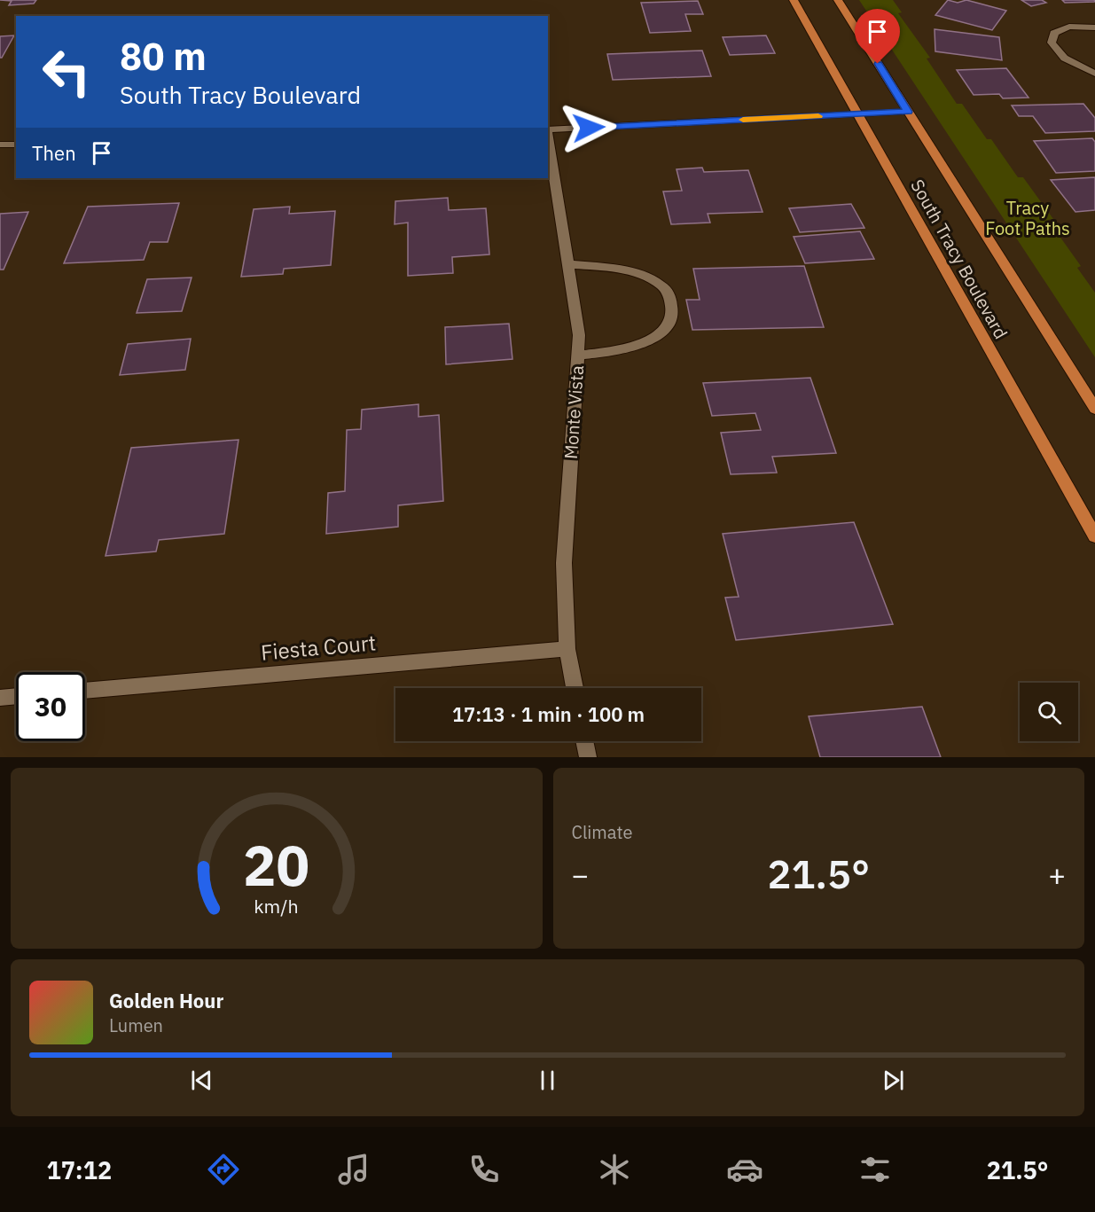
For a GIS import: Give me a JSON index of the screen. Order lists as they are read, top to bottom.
{
  "streets": {
    "main road": ["South Tracy Boulevard"],
    "street": ["Monte Vista", "Fiesta Court"]
  },
  "crossings": [
    ["Monte Vista", "Fiesta Court"]
  ],
  "parks": ["Tracy Foot Paths"],
  "page": {
    "turn": ["80 m", "South Tracy Boulevard"],
    "then": "Then",
    "limit": "30",
    "trip": "17:13 · 1 min · 100 m",
    "tile": "Climate",
    "heat": ["−", "21.5°", "+"],
    "song": ["Golden Hour", "Lumen"],
    "tabs": ["17:12", "21.5°"],
    "gauge": ["20", "km/h"]
  }
}
